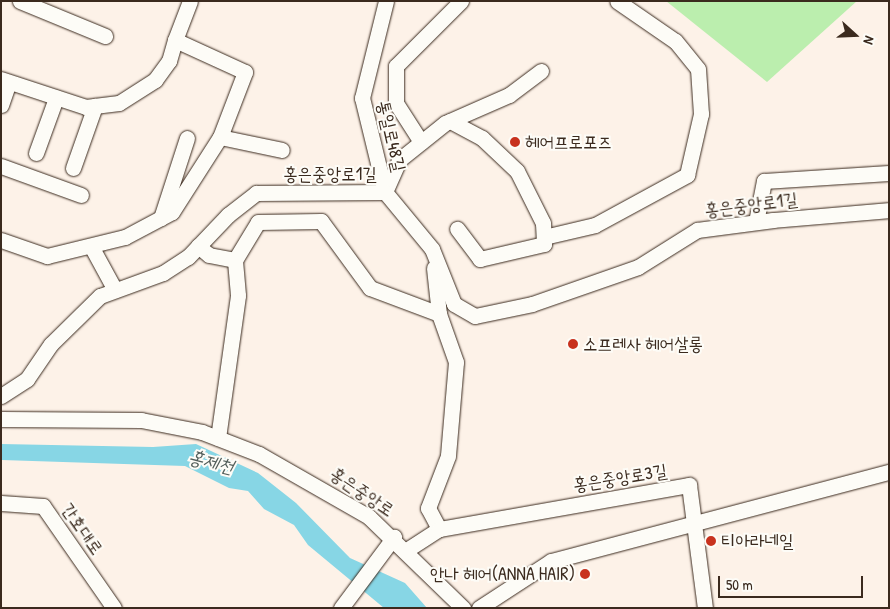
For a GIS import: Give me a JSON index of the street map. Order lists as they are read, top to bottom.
{
  "streets": {
    "street": [
      "통일로48길",
      "홍은중앙로1길",
      "홍은중앙로3길",
      "홍은중앙로",
      "간호대로"
    ]
  },
  "crossings": [
    ["통일로48길", "홍은중앙로1길"],
    ["홍은중앙로3길", "홍은중앙로"]
  ],
  "water": ["홍제천"],
  "places": [
    "헤어프로포즈",
    "소프레사 헤어살롱",
    "티아라네일",
    "안나 헤어(ANNA HAIR)"
  ],
  "scale_bar": "50 m",
  "north": "right"
}
